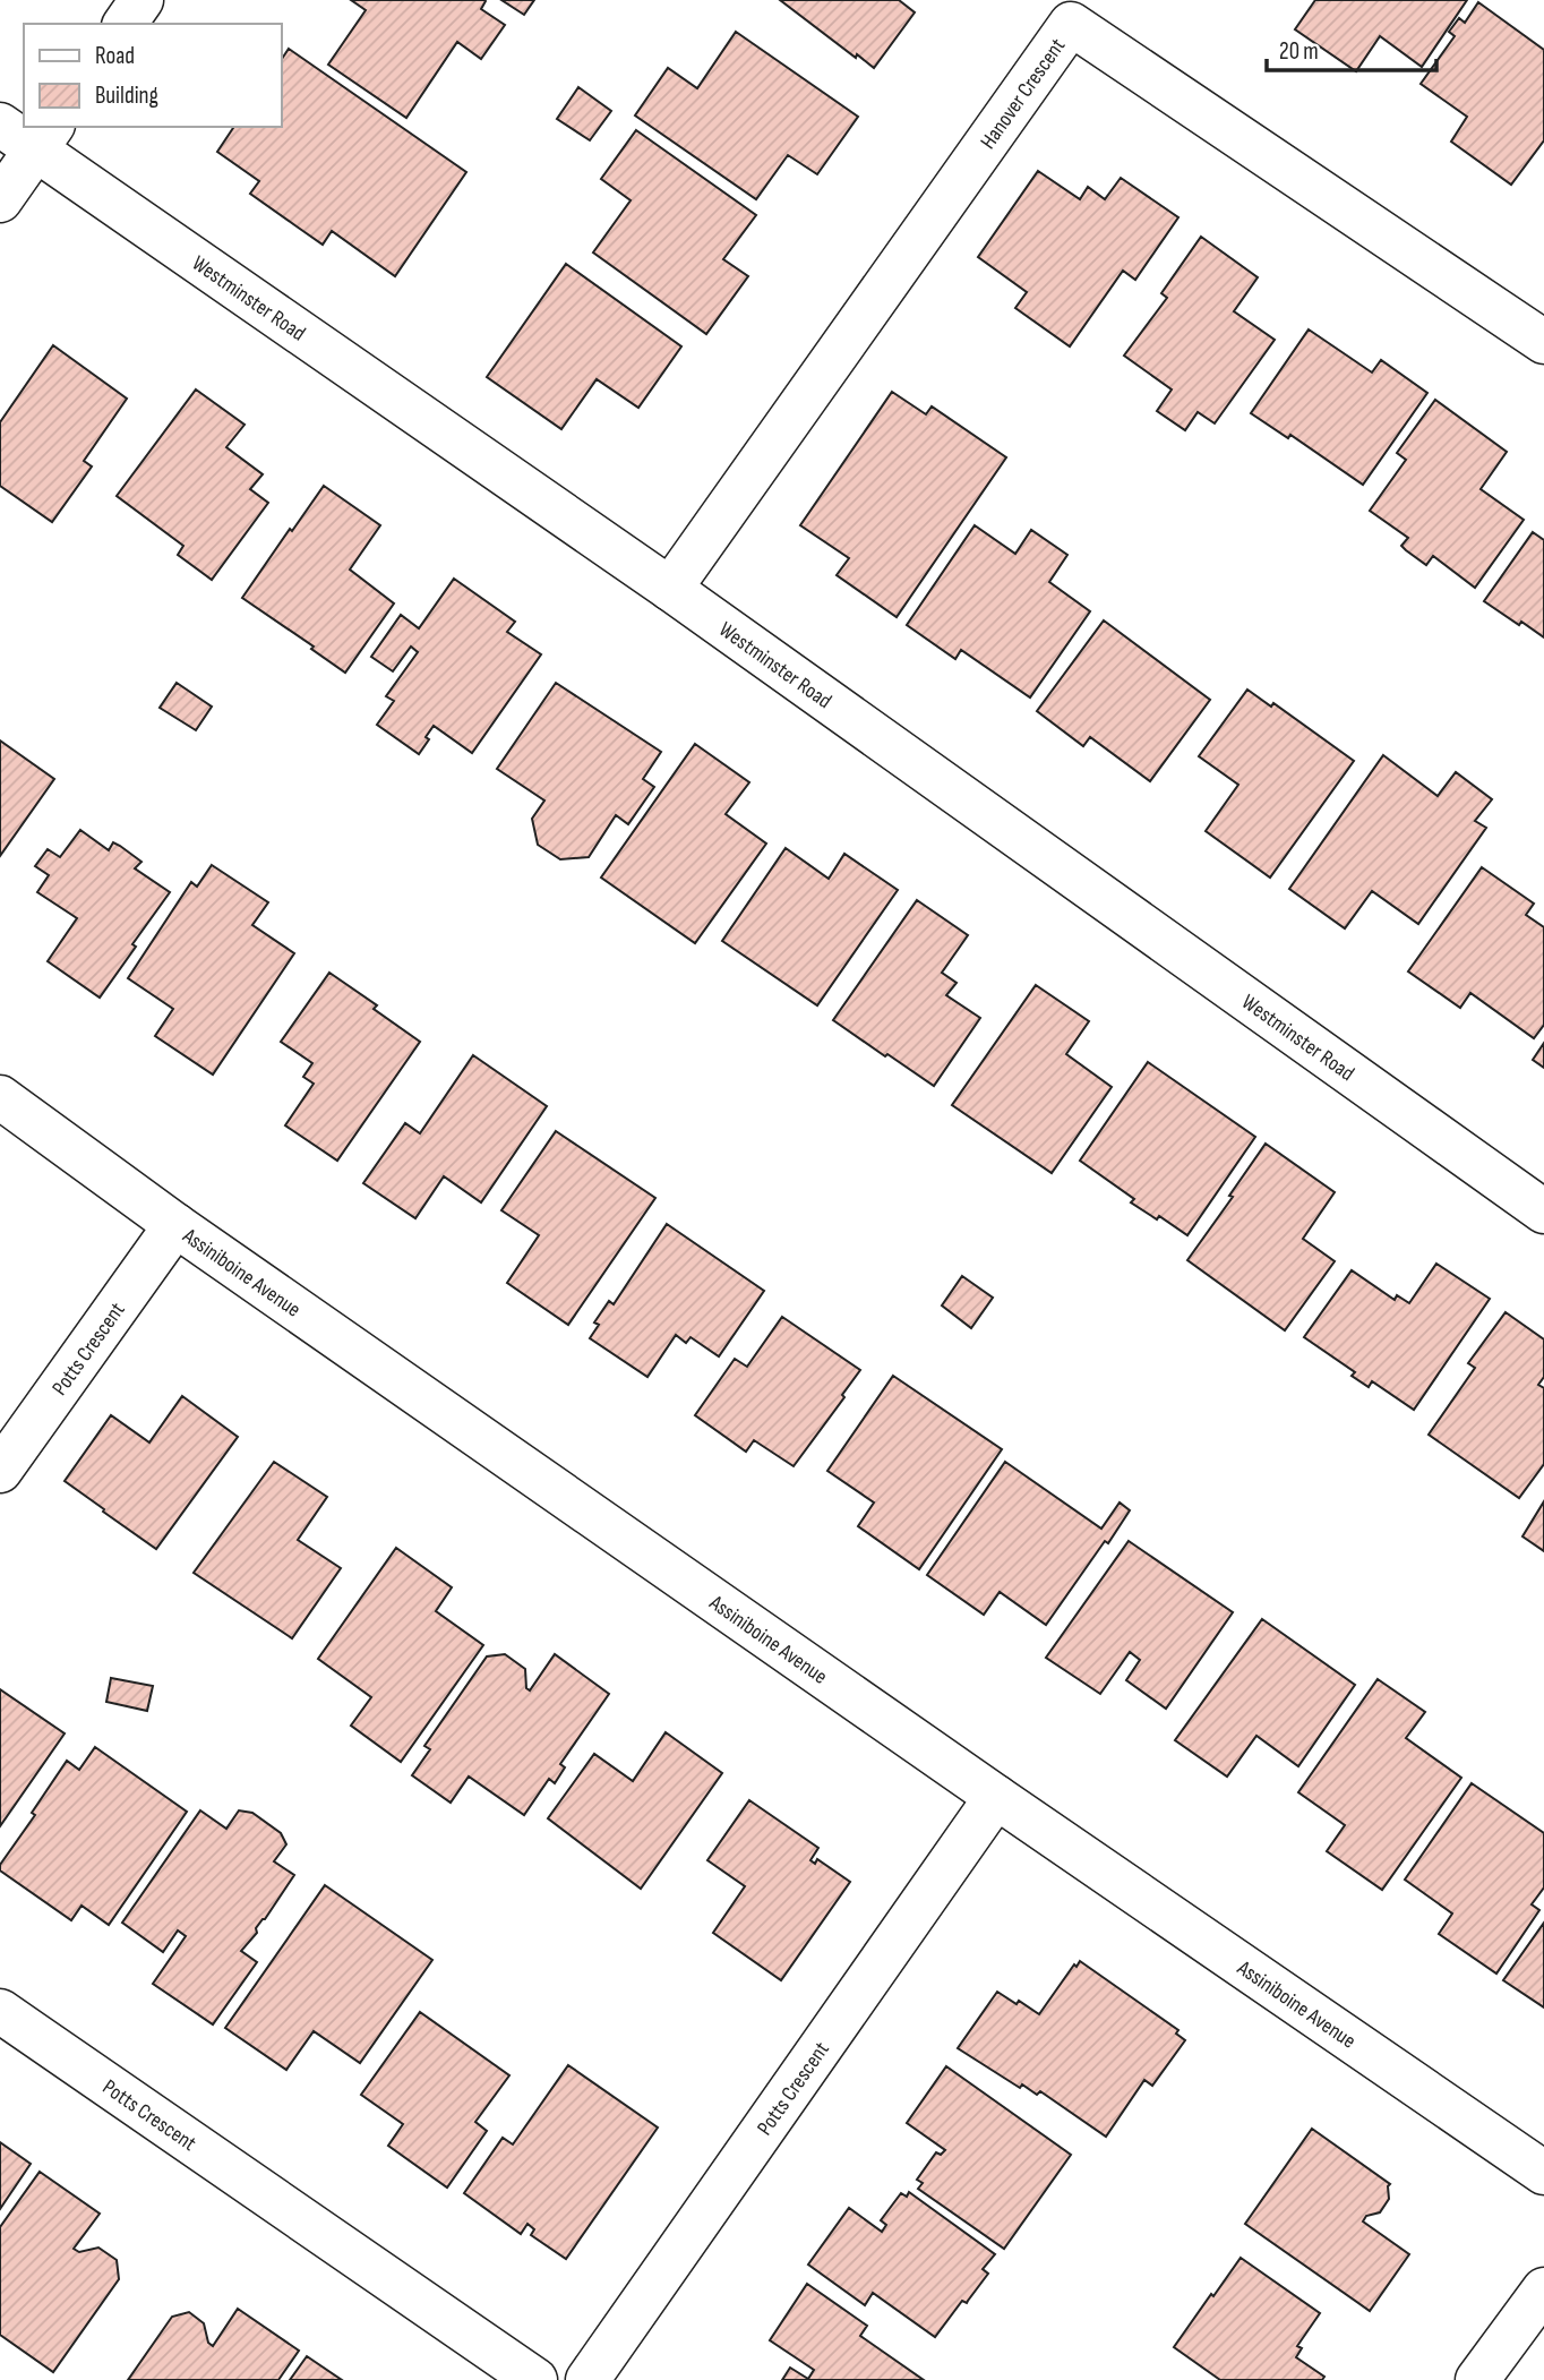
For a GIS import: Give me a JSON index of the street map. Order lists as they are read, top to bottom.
{
  "streets": {
    "street": [
      "Hanover Crescent",
      "Westminster Road",
      "Assiniboine Avenue",
      "Potts Crescent"
    ]
  },
  "crossings": [
    ["Hanover Crescent", "Westminster Road"],
    ["Assiniboine Avenue", "Potts Crescent"]
  ],
  "legend": ["Road", "Building"],
  "scale_bar": "20 m"
}
